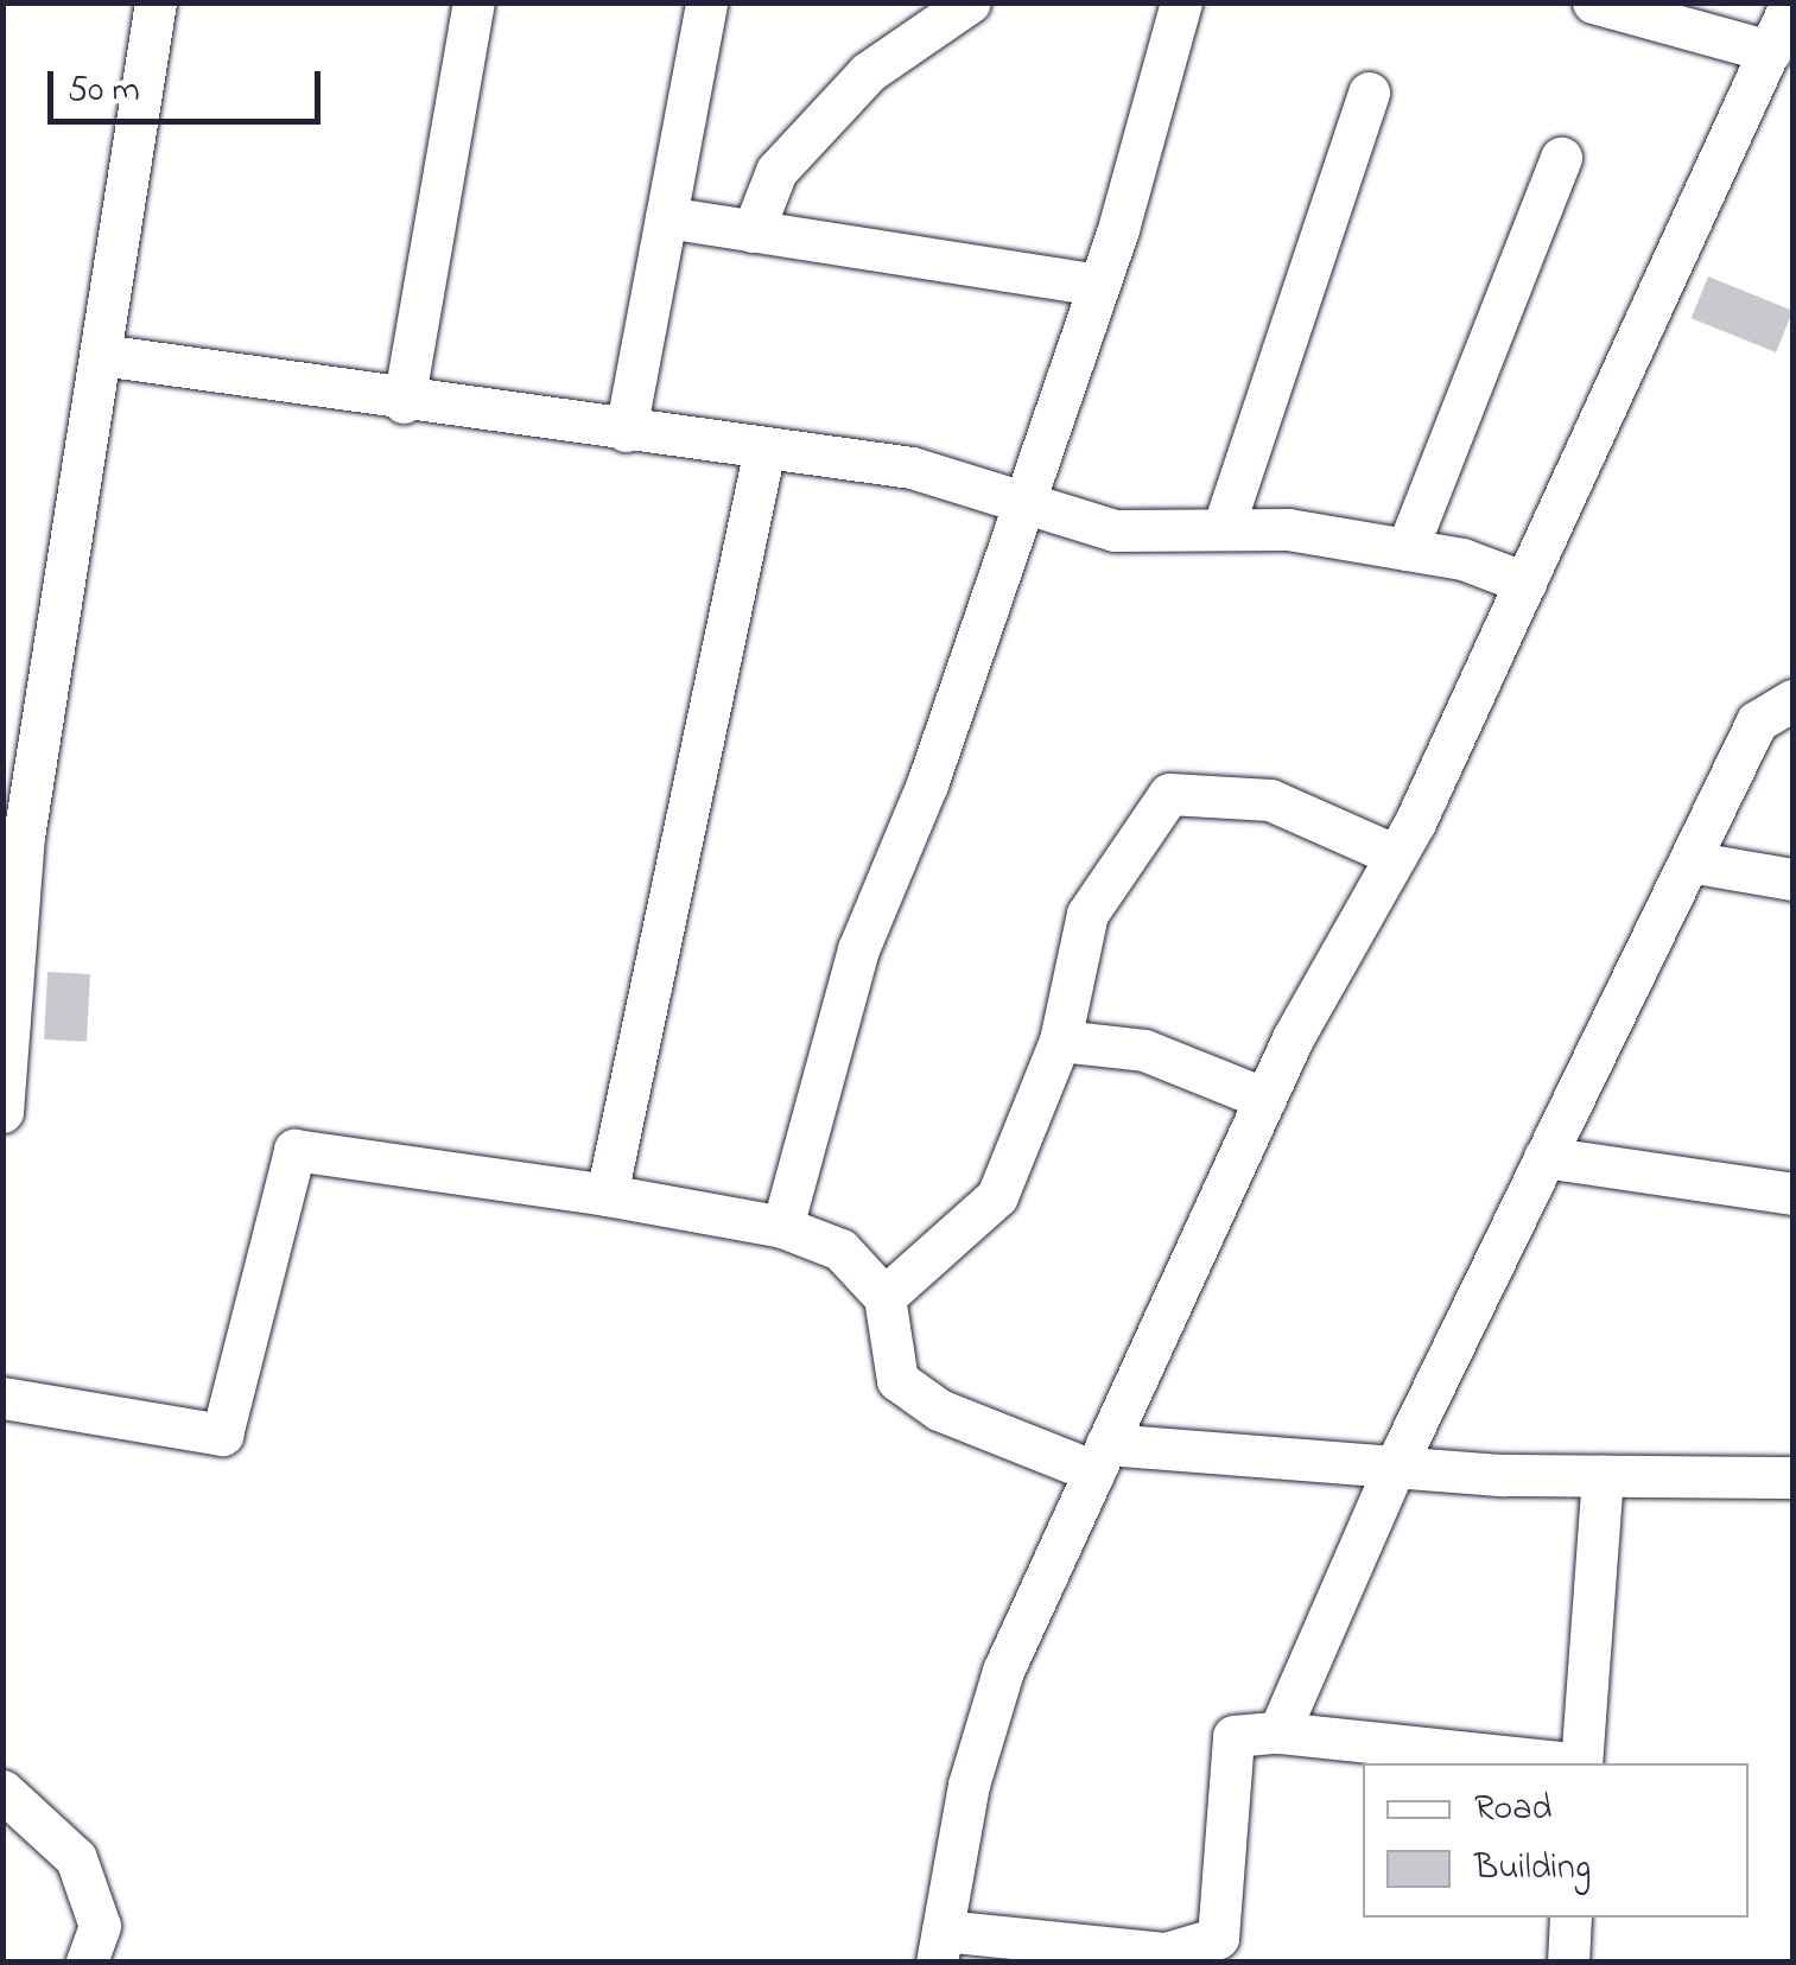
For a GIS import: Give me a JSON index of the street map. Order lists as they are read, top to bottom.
{
  "legend": ["Road", "Building"],
  "scale_bar": "50 m"
}
